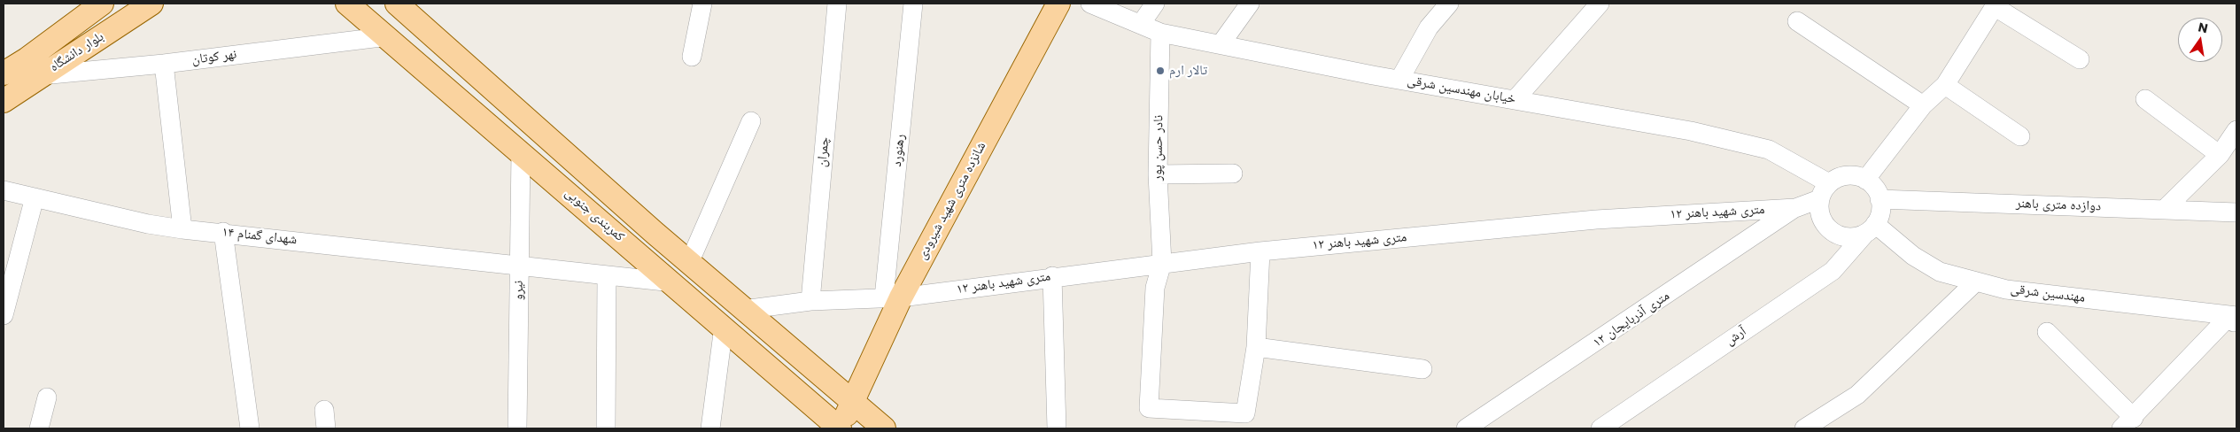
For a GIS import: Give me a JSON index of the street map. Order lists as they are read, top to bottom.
{
  "streets": {
    "main road": ["بلوار دانشگاه", "شانزده متری شهید شیرودی", "کمربندی جنوبی"],
    "street": [
      "نهر کوتان",
      "خیابان مهندسین شرقی",
      "نادر حسن پور",
      "رهنورد",
      "چمران",
      "دوازده متری باهنر",
      "۱۲ متری شهید باهنر",
      "۱۴ شهدای گمنام",
      "نیرو",
      "مهندسین شرقی",
      "۱۲ متری آذربایجان",
      "آرش"
    ]
  },
  "crossings": [
    ["بلوار دانشگاه", "نهر کوتان"],
    ["نهر کوتان", "کمربندی جنوبی"],
    ["خیابان مهندسین شرقی", "نادر حسن پور"],
    ["خیابان مهندسین شرقی", "دوازده متری باهنر"],
    ["خیابان مهندسین شرقی", "۱۲ متری شهید باهنر"],
    ["خیابان مهندسین شرقی", "مهندسین شرقی"],
    ["خیابان مهندسین شرقی", "آرش"],
    ["نادر حسن پور", "۱۲ متری شهید باهنر"],
    ["رهنورد", "شانزده متری شهید شیرودی"],
    ["رهنورد", "۱۲ متری شهید باهنر"],
    ["چمران", "۱۲ متری شهید باهنر"],
    ["شانزده متری شهید شیرودی", "۱۲ متری شهید باهنر"],
    ["شانزده متری شهید شیرودی", "کمربندی جنوبی"],
    ["دوازده متری باهنر", "۱۲ متری شهید باهنر"],
    ["دوازده متری باهنر", "مهندسین شرقی"],
    ["دوازده متری باهنر", "آرش"],
    ["۱۲ متری شهید باهنر", "کمربندی جنوبی"],
    ["۱۲ متری شهید باهنر", "مهندسین شرقی"],
    ["۱۲ متری شهید باهنر", "۱۲ متری آذربایجان"],
    ["۱۲ متری شهید باهنر", "آرش"],
    ["کمربندی جنوبی", "۱۴ شهدای گمنام"],
    ["کمربندی جنوبی", "نیرو"],
    ["۱۴ شهدای گمنام", "نیرو"],
    ["مهندسین شرقی", "آرش"]
  ],
  "places": ["تالار ارم"],
  "north": "top"
}
